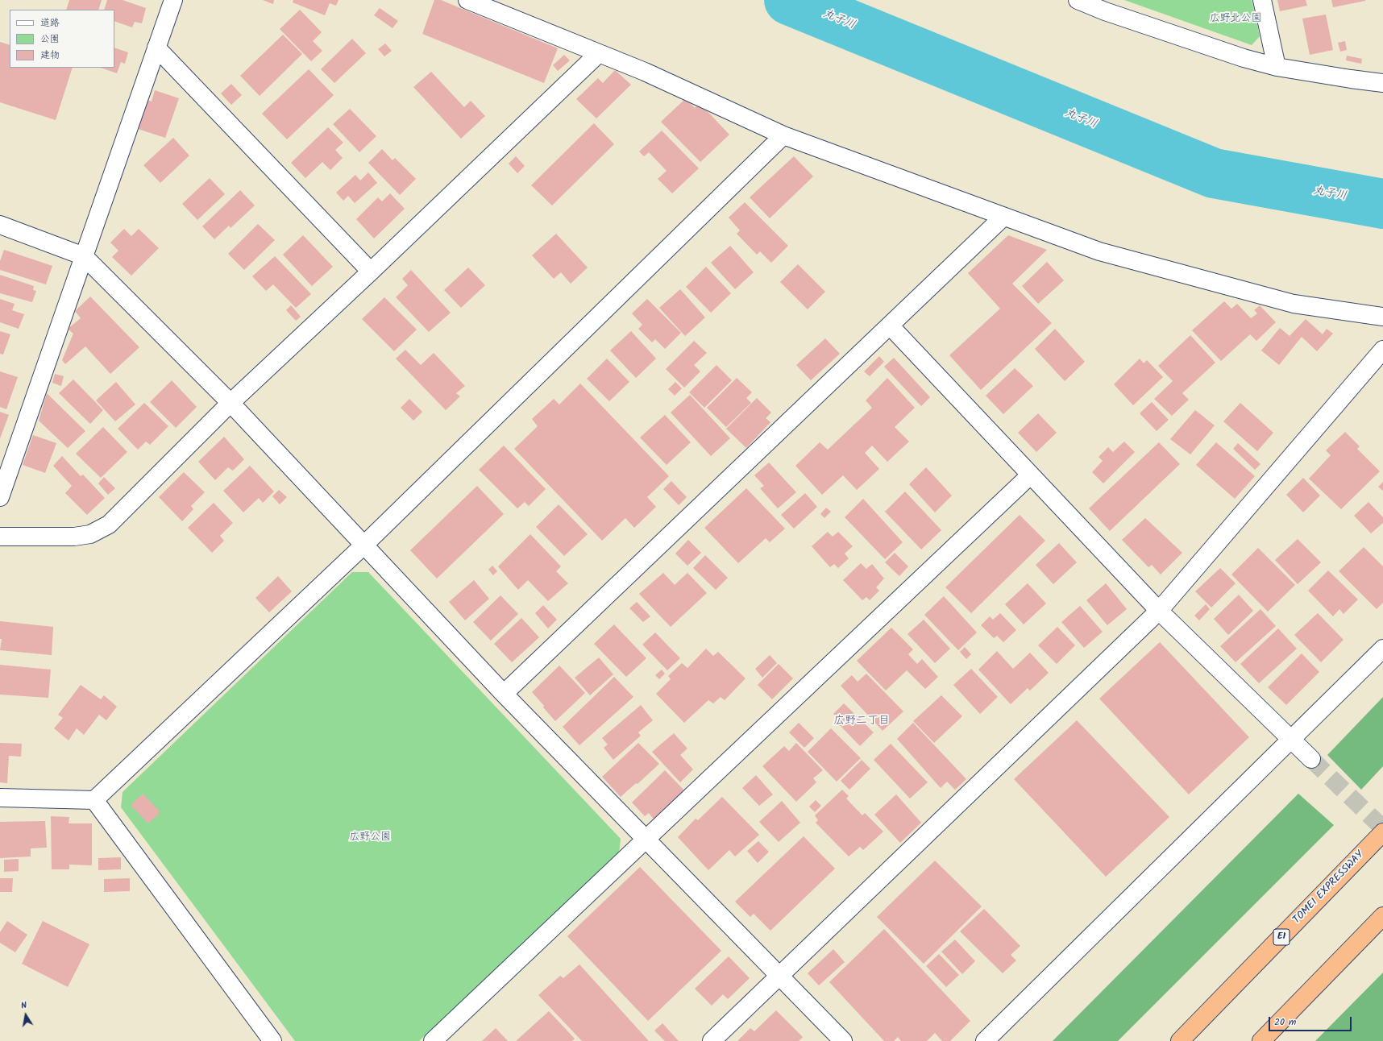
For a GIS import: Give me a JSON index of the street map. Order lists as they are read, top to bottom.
{
  "streets": {
    "highway": ["TOMEI EXPRESSWAY", "E1"]
  },
  "districts": ["広野二丁目"],
  "water": ["丸子川"],
  "parks": ["広野北公園", "広野公園"],
  "legend": ["道路", "公園", "建物"],
  "scale_bar": "20 m",
  "north": "top"
}
